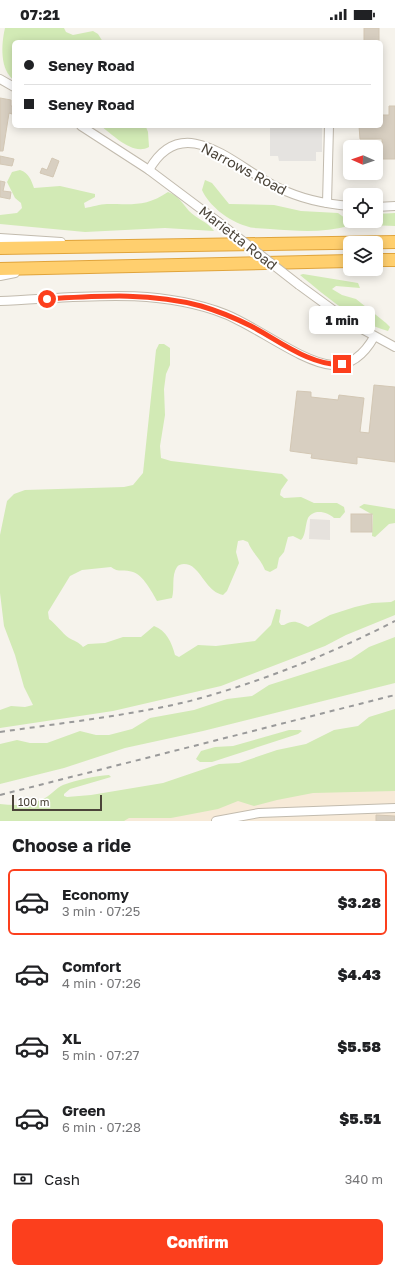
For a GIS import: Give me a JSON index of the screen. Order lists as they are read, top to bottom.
{
  "streets": {
    "street": ["Narrows Road", "Marietta Road"]
  },
  "crossings": [
    ["Narrows Road", "Marietta Road"]
  ],
  "scale_bar": "100 m",
  "north": "left",
  "page": {
    "status": "07:21",
    "banner": ["Seney Road", "Seney Road"],
    "bubble": "1 min",
    "scale": "100 m",
    "heading": "Choose a ride",
    "list": [
      {
        "name": "Economy",
        "note": "3 min · 07:25",
        "value": "$3.28"
      },
      {
        "name": "Comfort",
        "note": "4 min · 07:26",
        "value": "$4.43"
      },
      {
        "name": "XL",
        "note": "5 min · 07:27",
        "value": "$5.58"
      },
      {
        "name": "Green",
        "note": "6 min · 07:28",
        "value": "$5.51"
      }
    ],
    "pay": ["Cash", "340 m"],
    "buttons": "Confirm"
  }
}
